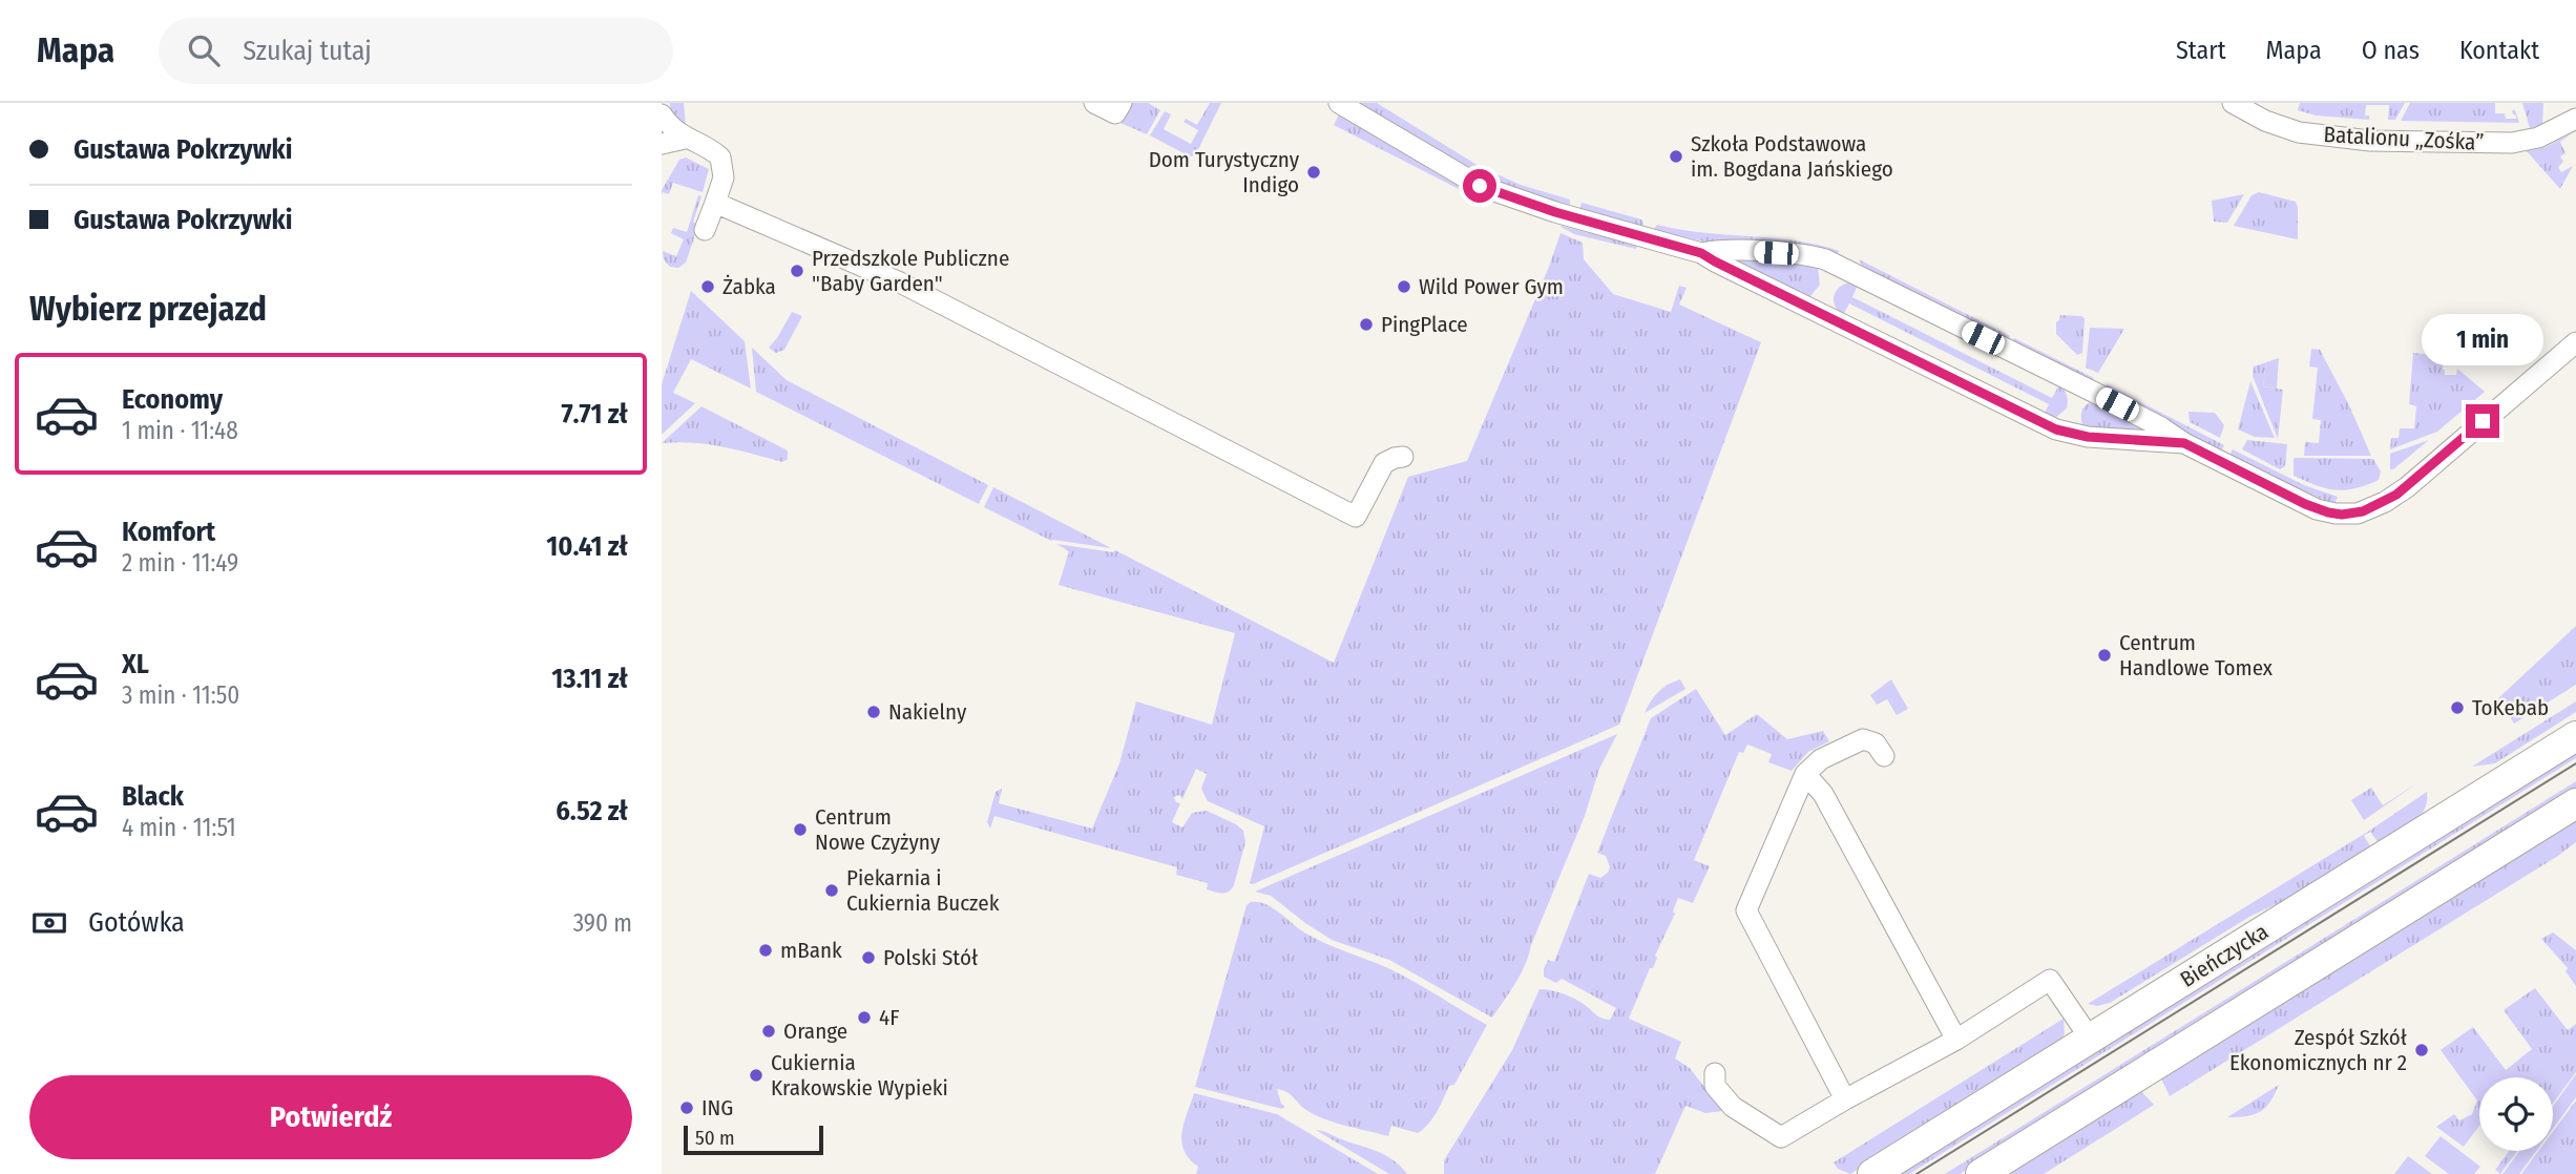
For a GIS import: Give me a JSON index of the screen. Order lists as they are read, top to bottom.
{
  "streets": {
    "main road": ["Bieńczycka"],
    "street": ["Batalionu „Zośka”"]
  },
  "places": [
    "Szkoła Podstawowa im. Bogdana Jańskiego",
    "Dom Turystyczny Indigo",
    "Przedszkole Publiczne \"Baby Garden\"",
    "Żabka",
    "Wild Power Gym",
    "PingPlace",
    "Centrum Handlowe Tomex",
    "ToKebab",
    "Nakielny",
    "Centrum Nowe Czyżyny",
    "Piekarnia i Cukiernia Buczek",
    "mBank",
    "Polski Stół",
    "4F",
    "Orange",
    "Zespół Szkół Ekonomicznych nr 2",
    "Cukiernia Krakowskie Wypieki",
    "ING"
  ],
  "scale_bar": "50 m",
  "page": {
    "header": "Mapa",
    "search": "Szukaj tutaj",
    "nav": [
      "Start",
      "Mapa",
      "O nas",
      "Kontakt"
    ],
    "banner": ["Gustawa Pokrzywki", "Gustawa Pokrzywki"],
    "heading": "Wybierz przejazd",
    "bubble": "1 min",
    "list": [
      {
        "name": "Economy",
        "note": "1 min · 11:48",
        "value": "7.71 zł"
      },
      {
        "name": "Komfort",
        "note": "2 min · 11:49",
        "value": "10.41 zł"
      },
      {
        "name": "XL",
        "note": "3 min · 11:50",
        "value": "13.11 zł"
      },
      {
        "name": "Black",
        "note": "4 min · 11:51",
        "value": "6.52 zł"
      }
    ],
    "pay": ["Gotówka", "390 m"],
    "buttons": "Potwierdź",
    "scale": "50 m"
  }
}
